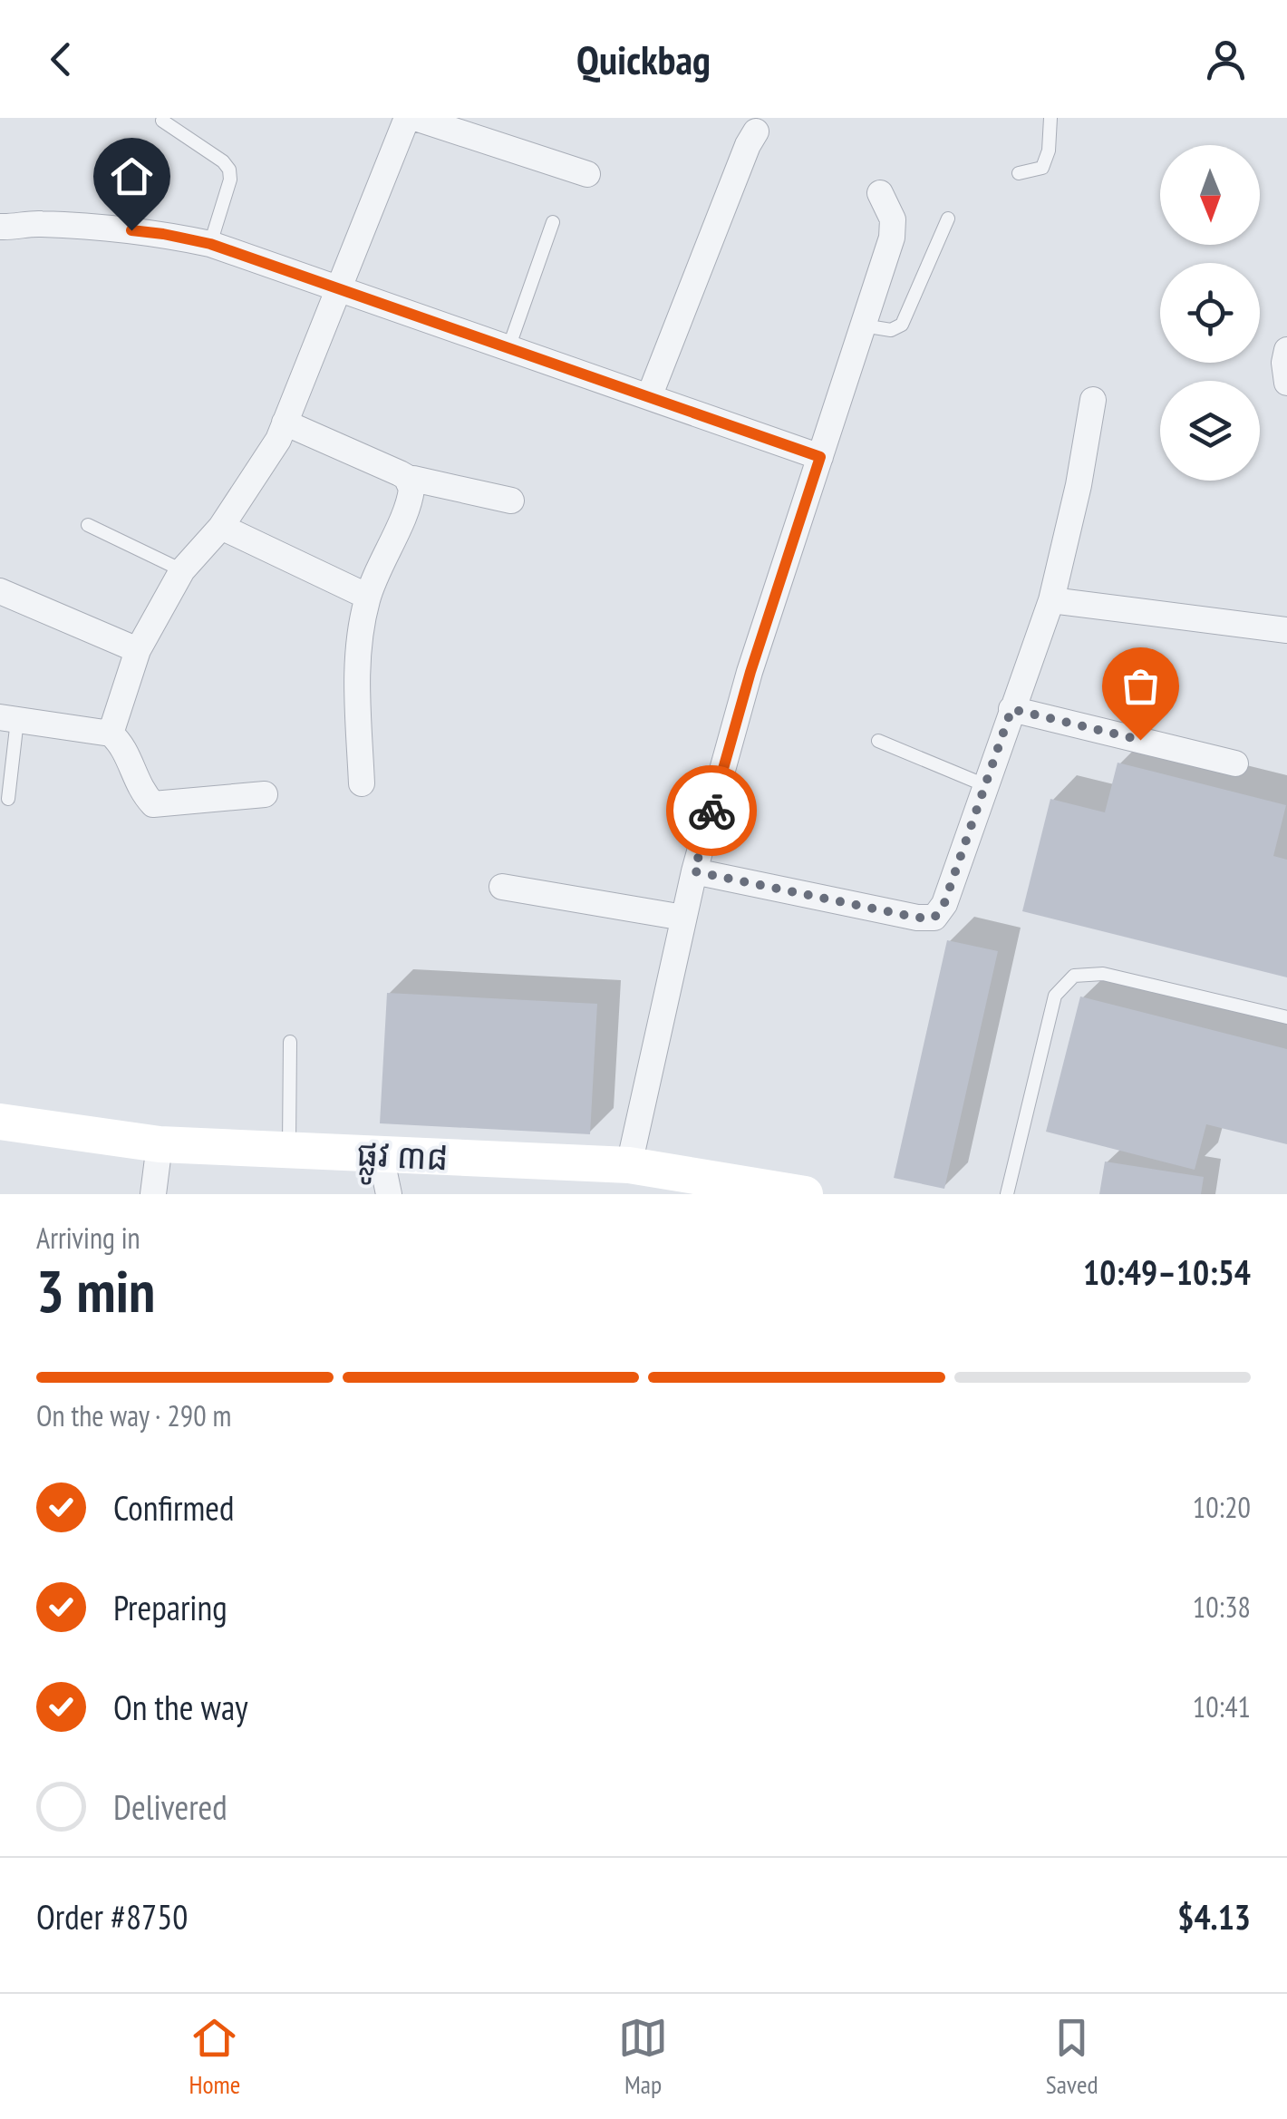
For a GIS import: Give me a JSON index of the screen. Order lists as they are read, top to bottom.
{
  "streets": {
    "street": ["ផ្លូវ ៣៨"]
  },
  "north": "bottom",
  "page": {
    "header": "Quickbag",
    "heading": ["3 min", "Arriving in", "10:49–10:54"],
    "panel": ["Order #8750", "$4.13"],
    "bar": "On the way · 290 m",
    "list": [
      ["Confirmed", "10:20"],
      ["Preparing", "10:38"],
      ["On the way", "10:41"],
      "Delivered"
    ],
    "tabs": ["Home", "Map", "Saved"]
  }
}
